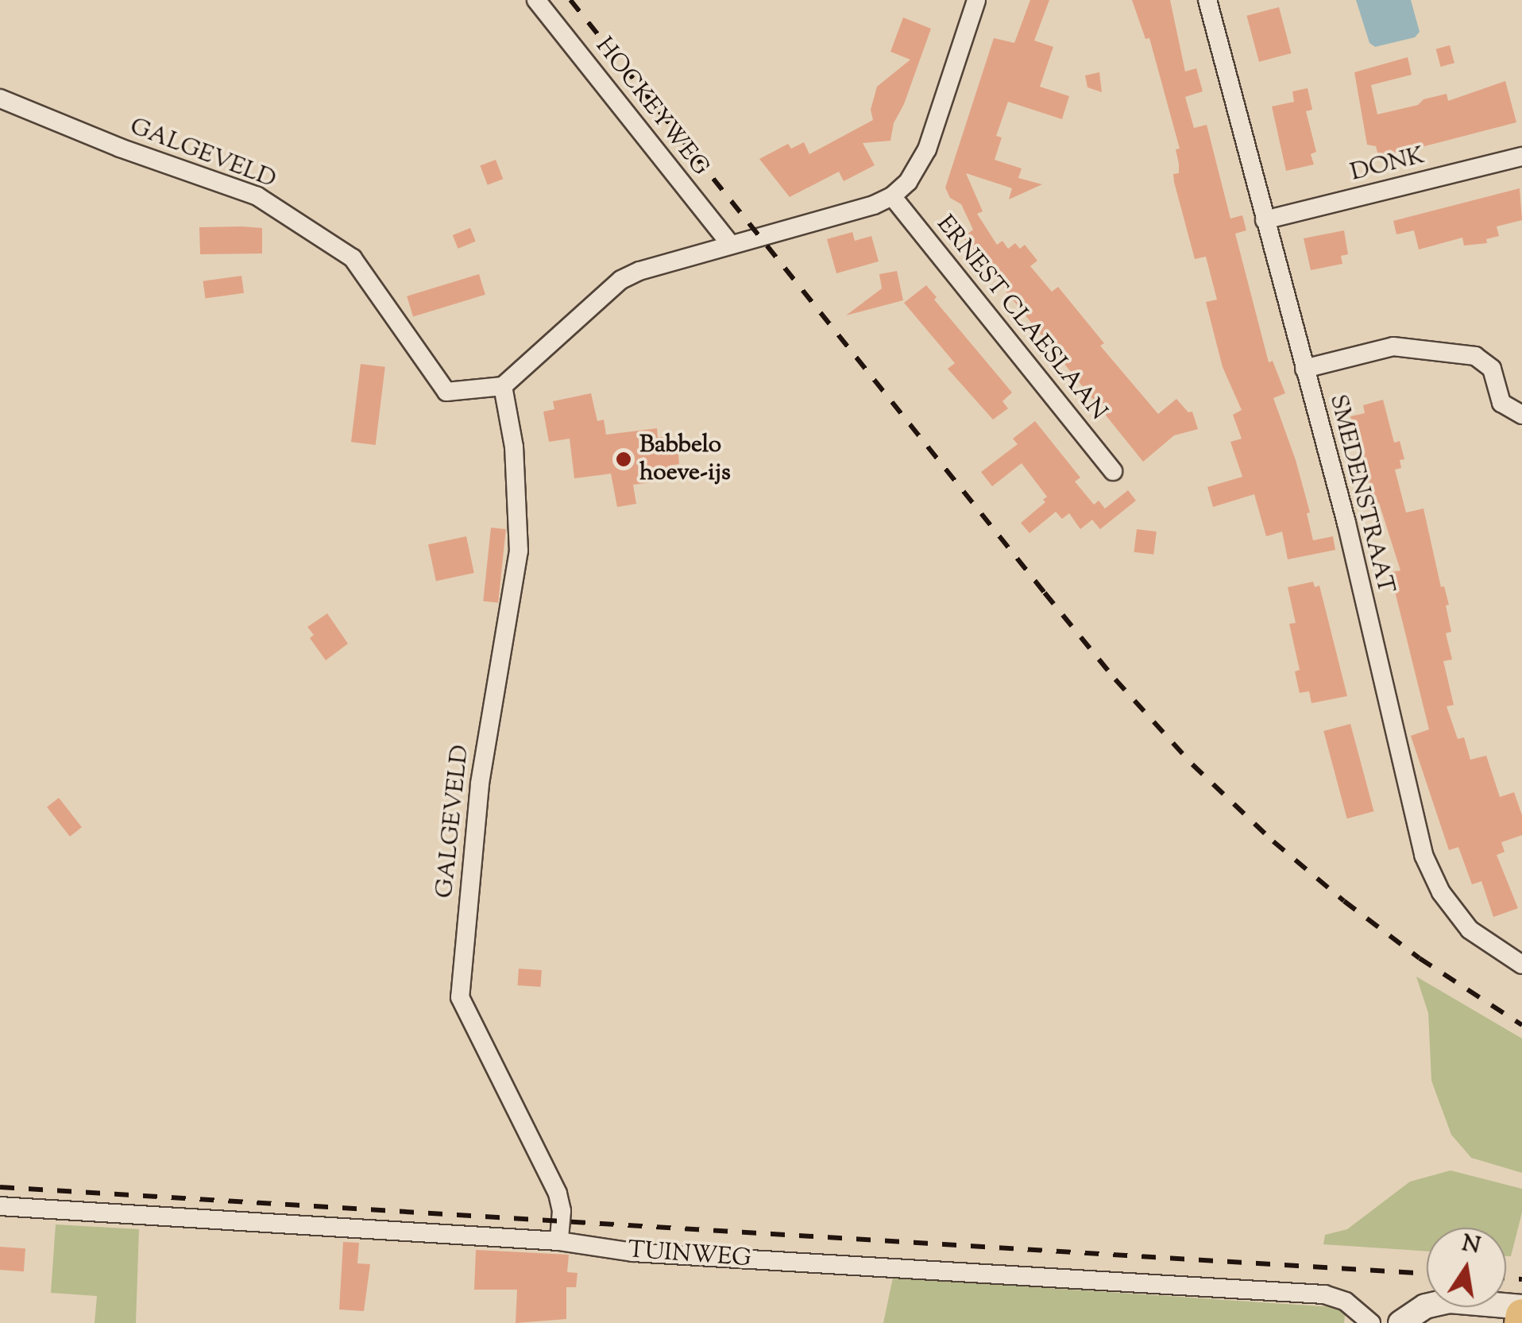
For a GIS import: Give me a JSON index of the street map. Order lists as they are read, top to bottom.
{
  "streets": {
    "street": [
      "HOCKEYWEG",
      "GALGEVELD",
      "DONK",
      "ERNEST CLAESLAAN",
      "SMEDENSTRAAT",
      "TUINWEG"
    ]
  },
  "crossings": [
    ["GALGEVELD", "TUINWEG"],
    ["DONK", "SMEDENSTRAAT"]
  ],
  "places": ["Babbelo hoeve-ijs"],
  "north": "top"
}
